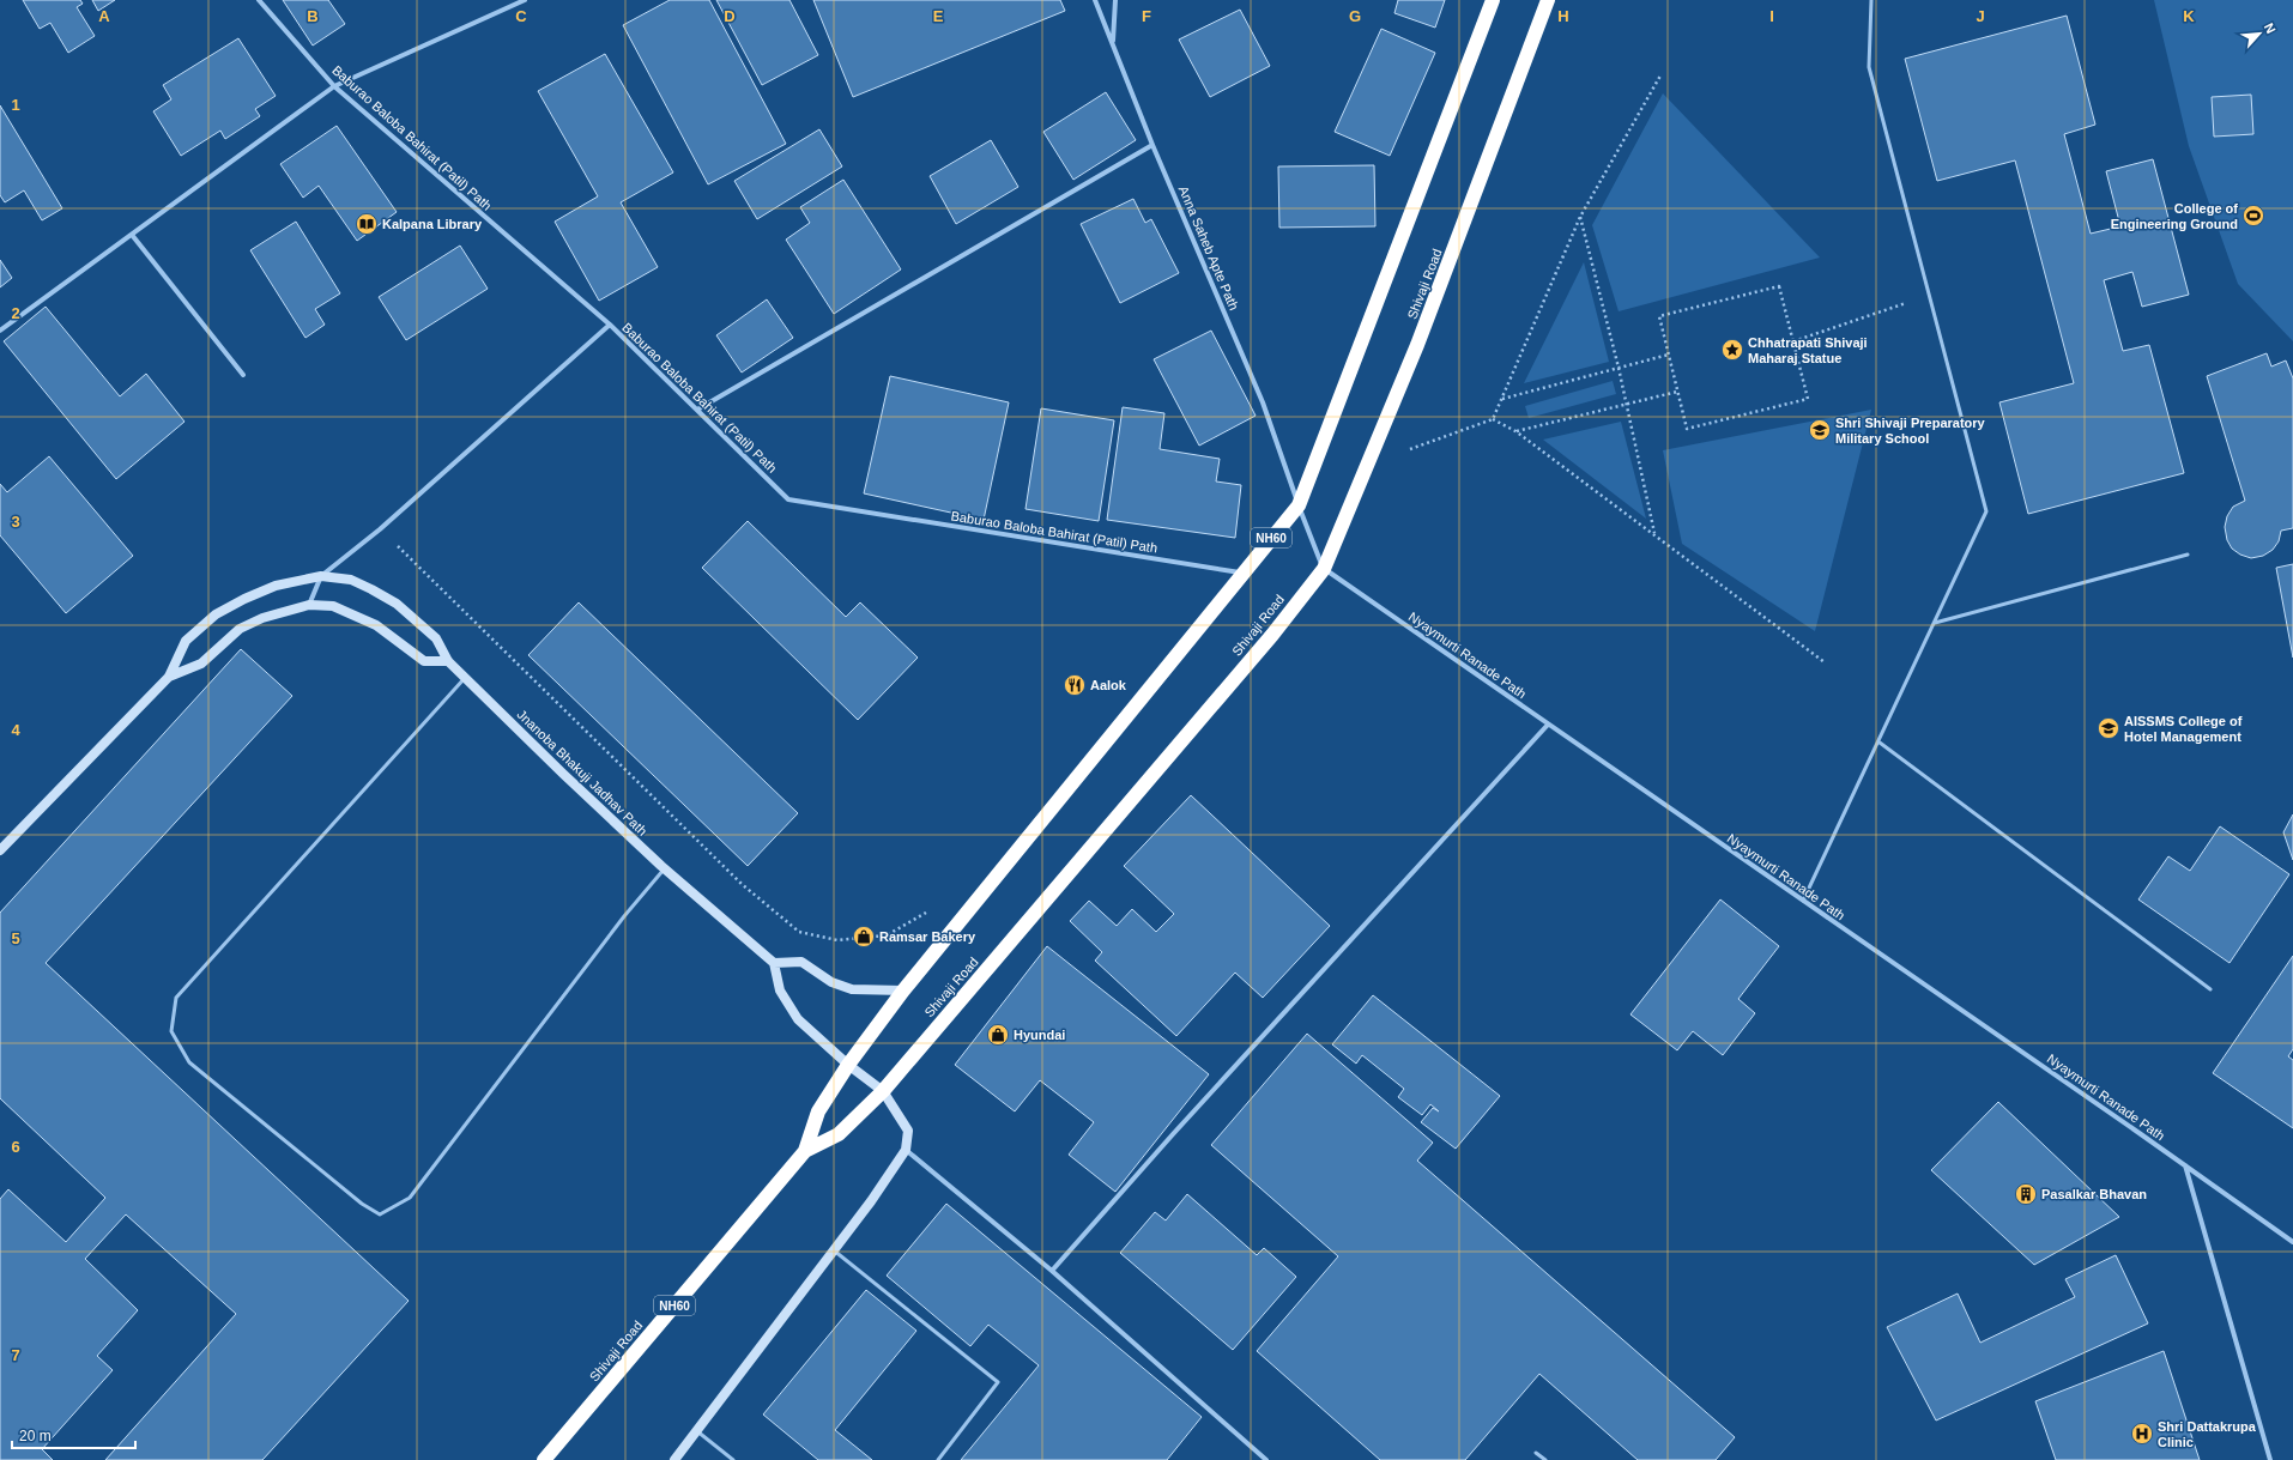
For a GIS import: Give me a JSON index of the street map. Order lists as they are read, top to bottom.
{
  "streets": {
    "highway": ["Shivaji Road", "NH60"],
    "street": [
      "Baburao Baloba Bahirat (Patil) Path",
      "Anna Saheb Apte Path",
      "Nyaymurti Ranade Path",
      "Jnanoba Bhakuji Jadhav Path"
    ]
  },
  "crossings": [
    ["Baburao Baloba Bahirat (Patil) Path", "Shivaji Road"],
    ["Anna Saheb Apte Path", "Shivaji Road"],
    ["Shivaji Road", "Nyaymurti Ranade Path"]
  ],
  "places": {
    "sports": ["College of Engineering Ground"],
    "library": ["Kalpana Library"],
    "place": ["Chhatrapati Shivaji Maharaj Statue"],
    "school or university": ["Shri Shivaji Preparatory Military School", "AISSMS College of Hotel Management"],
    "restaurant": ["Aalok"],
    "shop": ["Ramsar Bakery", "Hyundai"],
    "building": ["Pasalkar Bhavan"],
    "hospital": ["Shri Dattakrupa Clinic"]
  },
  "scale_bar": "20 m",
  "north": "top right",
  "grid": {
    "columns": [
      "A",
      "B",
      "C",
      "D",
      "E",
      "F",
      "G",
      "H",
      "I",
      "J",
      "K"
    ],
    "rows": [
      "1",
      "2",
      "3",
      "4",
      "5",
      "6",
      "7"
    ]
  }
}
